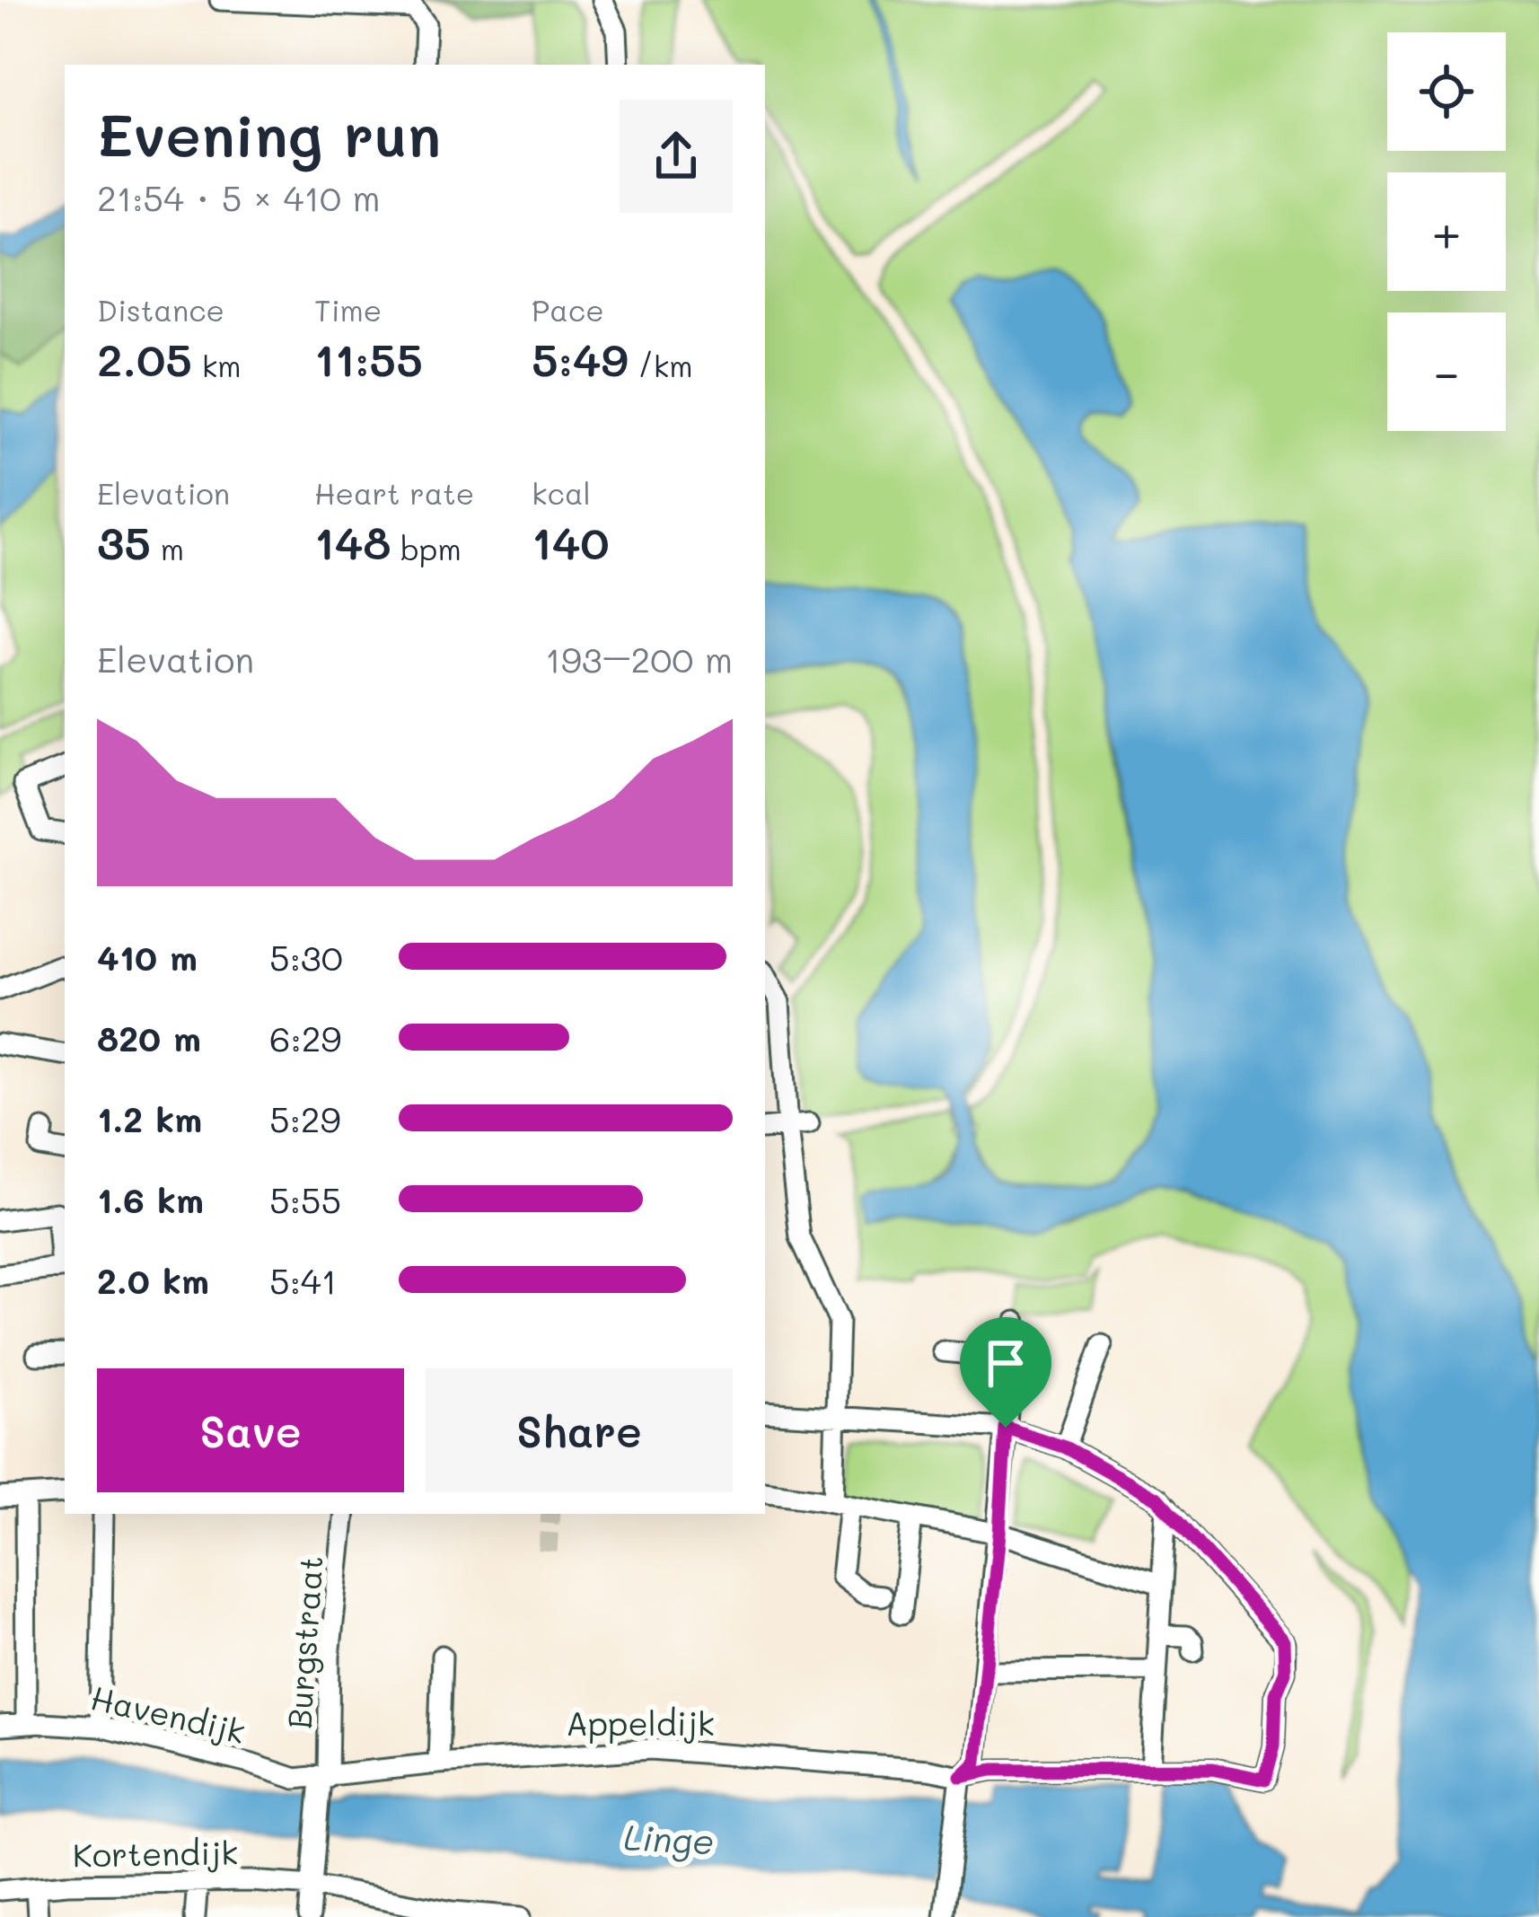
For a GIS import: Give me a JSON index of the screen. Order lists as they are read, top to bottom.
{
  "streets": {
    "street": [
      "Burgstraat",
      "Havendijk",
      "Appeldijk",
      "Kortendijk"
    ]
  },
  "crossings": [
    ["Burgstraat", "Havendijk"],
    ["Burgstraat", "Appeldijk"],
    ["Burgstraat", "Kortendijk"],
    ["Havendijk", "Appeldijk"]
  ],
  "water": ["Linge"],
  "page": {
    "map_buttons": ["+", "−"],
    "heading": ["Evening run", "21:54 · 5 × 410 m"],
    "stats": [
      ["Distance", "2.05 km"],
      ["Time", "11:55"],
      ["Pace", "5:49 /km"],
      ["Elevation", "35 m"],
      ["Heart rate", "148 bpm"],
      ["kcal", "140"]
    ],
    "chart": ["Elevation", "193–200 m"],
    "list": [
      {
        "name": "410 m",
        "note": "5:30"
      },
      {
        "name": "820 m",
        "note": "6:29"
      },
      {
        "name": "1.2 km",
        "note": "5:29"
      },
      {
        "name": "1.6 km",
        "note": "5:55"
      },
      {
        "name": "2.0 km",
        "note": "5:41"
      }
    ],
    "buttons": ["Save", "Share"]
  }
}
